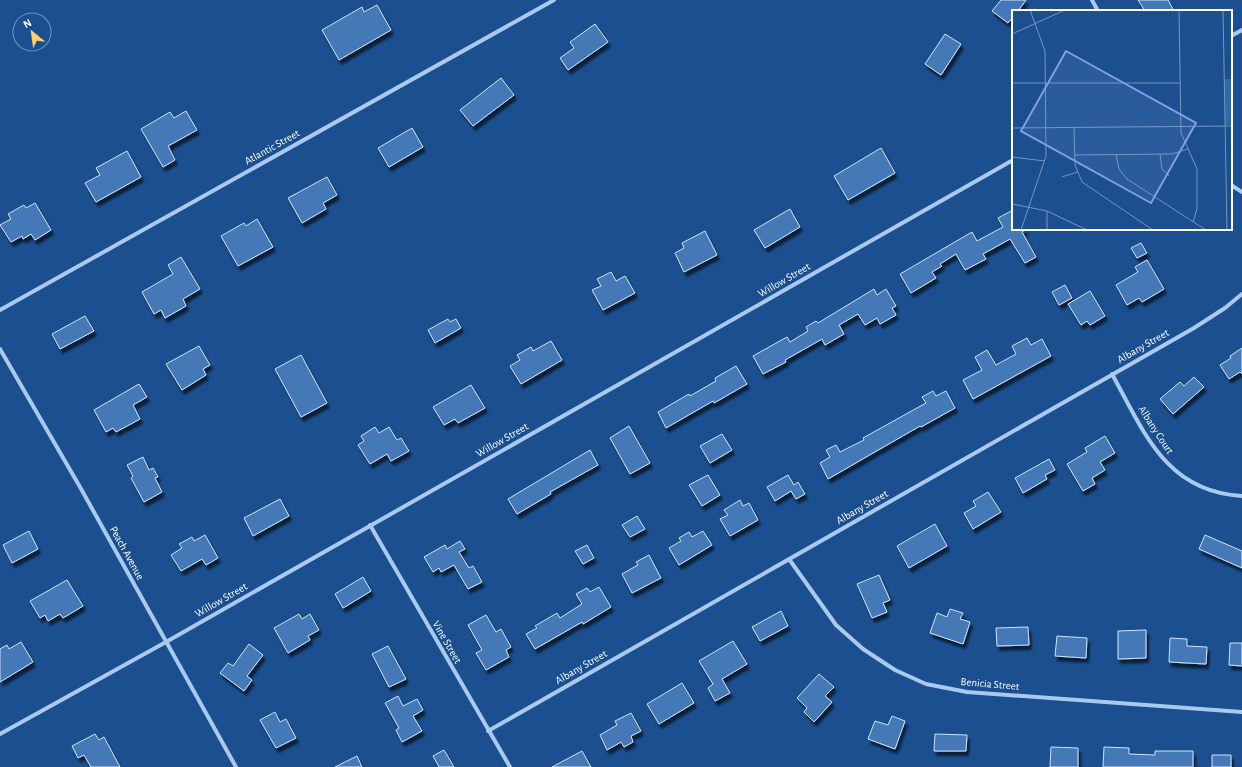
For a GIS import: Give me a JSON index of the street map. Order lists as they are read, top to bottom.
{
  "streets": {
    "street": [
      "Atlantic Street",
      "Willow Street",
      "Albany Street",
      "Albany Court",
      "Peach Avenue",
      "Vine Street",
      "Benicia Street"
    ]
  },
  "crossings": [
    ["Willow Street", "Peach Avenue"],
    ["Willow Street", "Vine Street"],
    ["Albany Street", "Albany Court"],
    ["Albany Street", "Vine Street"],
    ["Albany Street", "Benicia Street"]
  ],
  "north": "top left"
}
